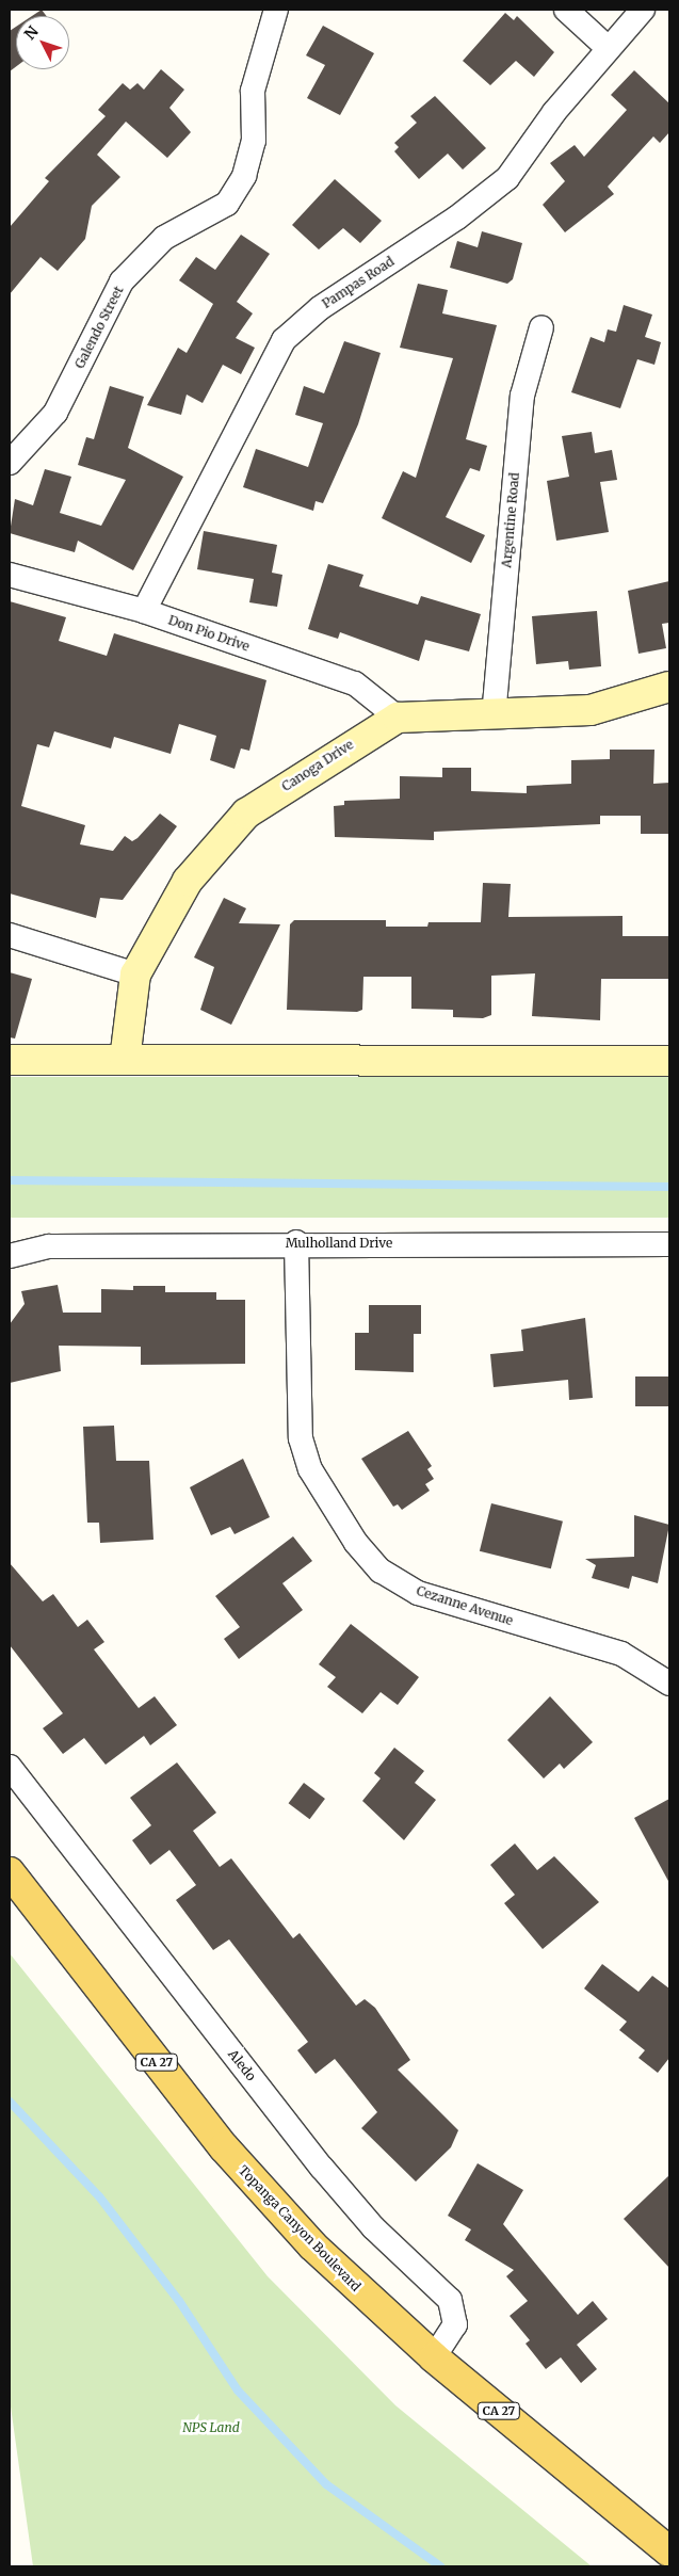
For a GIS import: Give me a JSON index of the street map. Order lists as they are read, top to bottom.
{
  "streets": {
    "main road": ["CA 27", "Topanga Canyon Boulevard"],
    "street": [
      "Pampas Road",
      "Galendo Street",
      "Argentine Road",
      "Don Pio Drive",
      "Canoga Drive",
      "Mulholland Drive",
      "Cezanne Avenue",
      "Aledo"
    ]
  },
  "crossings": [
    ["Pampas Road", "Don Pio Drive"],
    ["Don Pio Drive", "Canoga Drive"],
    ["Mulholland Drive", "Cezanne Avenue"],
    ["Aledo", "Topanga Canyon Boulevard"]
  ],
  "parks": ["NPS Land"],
  "north": "top left"
}
